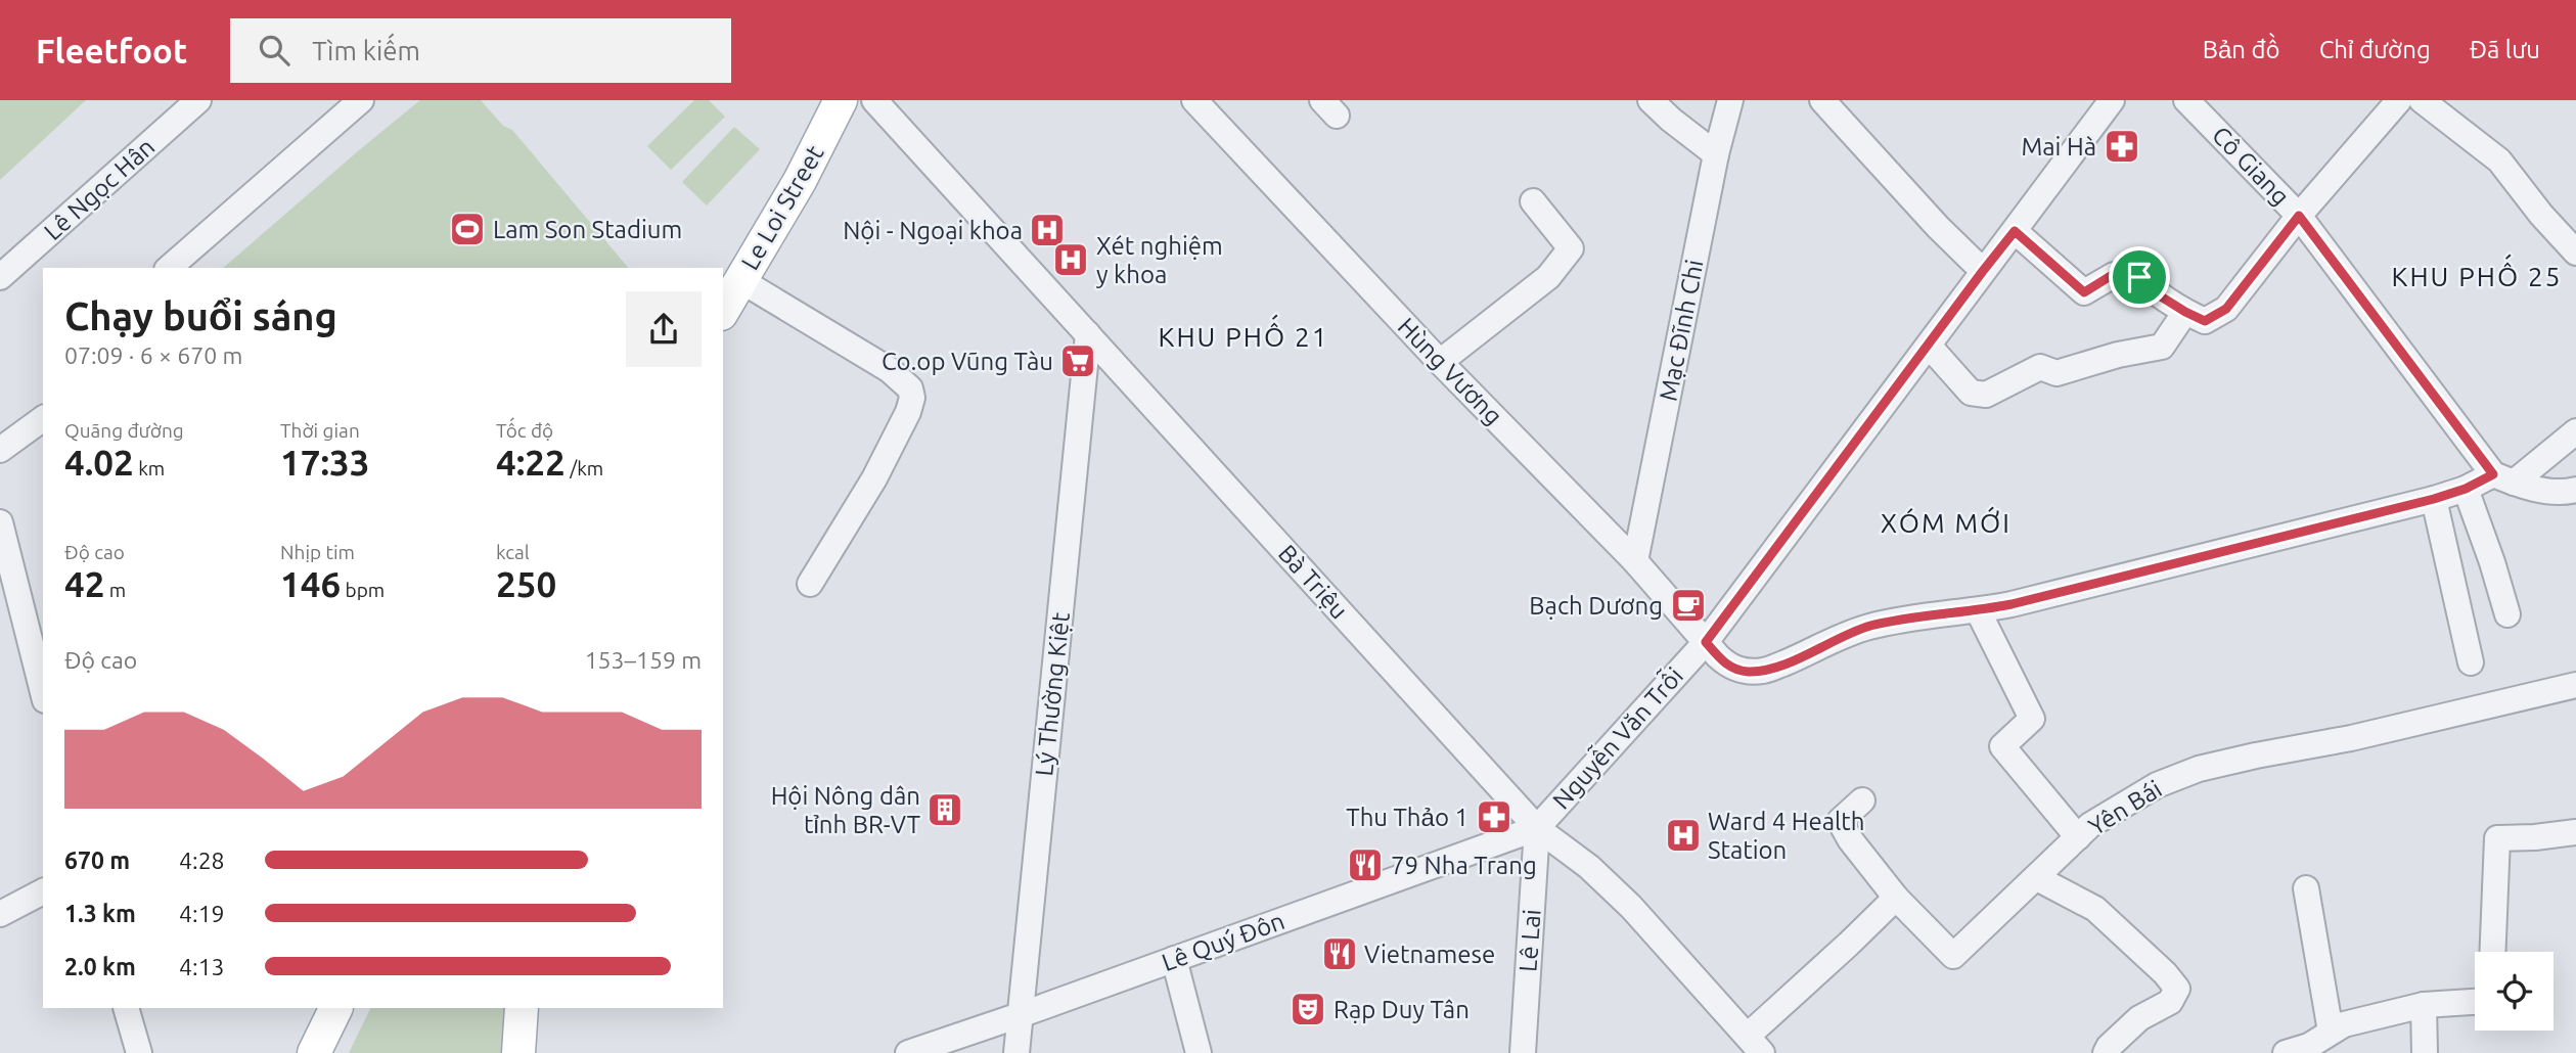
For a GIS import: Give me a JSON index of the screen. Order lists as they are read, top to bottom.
{
  "streets": {
    "main road": ["Le Loi Street"],
    "street": [
      "Cô Giang",
      "Lê Ngọc Hân",
      "Mạc Đĩnh Chi",
      "Hùng Vương",
      "Bà Triệu",
      "Lý Thường Kiệt",
      "Nguyễn Văn Trỗi",
      "Yên Bái",
      "Lê Lai",
      "Lê Quý Đôn"
    ]
  },
  "crossings": [
    ["Cô Giang", "Hùng Vương"],
    ["Mạc Đĩnh Chi", "Hùng Vương"],
    ["Hùng Vương", "Nguyễn Văn Trỗi"],
    ["Bà Triệu", "Lý Thường Kiệt"],
    ["Bà Triệu", "Nguyễn Văn Trỗi"],
    ["Bà Triệu", "Lê Lai"],
    ["Bà Triệu", "Lê Quý Đôn"],
    ["Lý Thường Kiệt", "Lê Quý Đôn"],
    ["Nguyễn Văn Trỗi", "Lê Lai"],
    ["Nguyễn Văn Trỗi", "Lê Quý Đôn"],
    ["Lê Lai", "Lê Quý Đôn"]
  ],
  "districts": ["KHU PHỐ 25", "KHU PHỐ 21", "XÓM MỚI"],
  "places": {
    "pharmacy": ["Mai Hà", "Thu Thảo 1"],
    "sports": ["Lam Son Stadium"],
    "hospital": ["Nội - Ngoại khoa", "Xét nghiệm y khoa", "Ward 4 Health Station"],
    "supermarket": ["Co.op Vũng Tàu"],
    "cafe": ["Bạch Dương"],
    "building": ["Hội Nông dân tỉnh BR-VT"],
    "restaurant": ["79 Nha Trang", "Vietnamese"],
    "theatre": ["Rạp Duy Tân"]
  },
  "page": {
    "header": "Fleetfoot",
    "search": "Tìm kiếm",
    "nav": ["Bản đồ", "Chỉ đường", "Đã lưu"],
    "heading": ["Chạy buổi sáng", "07:09 · 6 × 670 m"],
    "stats": [
      ["Quãng đường", "4.02 km"],
      ["Thời gian", "17:33"],
      ["Tốc độ", "4:22 /km"],
      ["Độ cao", "42 m"],
      ["Nhịp tim", "146 bpm"],
      ["kcal", "250"]
    ],
    "chart": ["Độ cao", "153–159 m"],
    "list": [
      {
        "name": "670 m",
        "note": "4:28"
      },
      {
        "name": "1.3 km",
        "note": "4:19"
      },
      {
        "name": "2.0 km",
        "note": "4:13"
      }
    ]
  }
}
